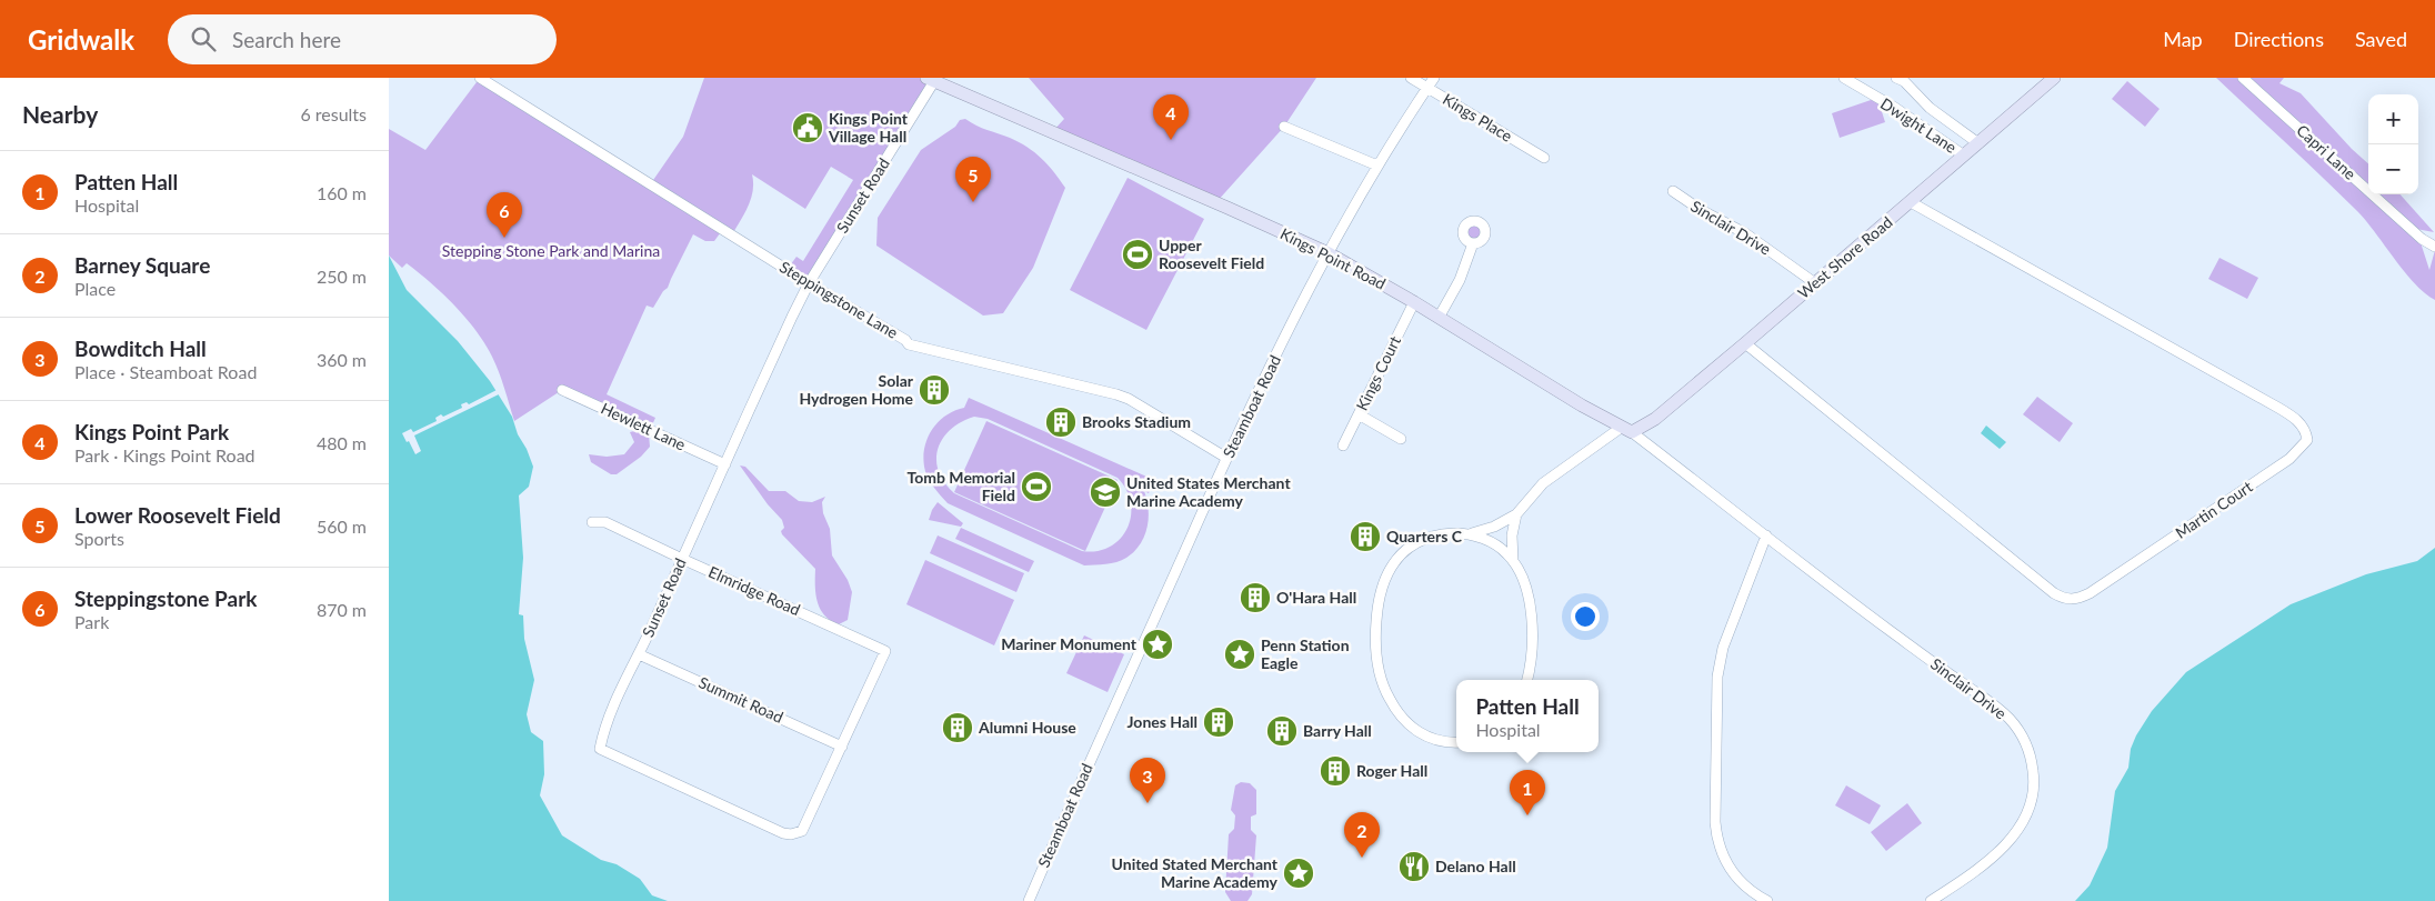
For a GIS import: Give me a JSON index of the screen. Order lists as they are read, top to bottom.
{
  "streets": {
    "main road": ["West Shore Road", "Kings Point Road"],
    "street": [
      "Kings Place",
      "Dwight Lane",
      "Capri Lane",
      "Sunset Road",
      "Sinclair Drive",
      "Steppingstone Lane",
      "Kings Court",
      "Steamboat Road",
      "Hewlett Lane",
      "Martin Court",
      "Elmridge Road",
      "Summit Road"
    ]
  },
  "crossings": [
    ["Kings Place", "Steamboat Road"],
    ["Dwight Lane", "West Shore Road"],
    ["Sunset Road", "Kings Point Road"],
    ["Sunset Road", "Steppingstone Lane"],
    ["Sunset Road", "Hewlett Lane"],
    ["Sunset Road", "Elmridge Road"],
    ["Sunset Road", "Summit Road"],
    ["Sinclair Drive", "West Shore Road"],
    ["Sinclair Drive", "Kings Point Road"],
    ["West Shore Road", "Kings Point Road"],
    ["West Shore Road", "Martin Court"],
    ["Kings Point Road", "Kings Court"],
    ["Kings Point Road", "Steamboat Road"],
    ["Steppingstone Lane", "Steamboat Road"]
  ],
  "parks": ["Stepping Stone Park and Marina"],
  "places": {
    "public building": ["Kings Point Village Hall"],
    "sports": ["Upper Roosevelt Field", "Tomb Memorial Field"],
    "building": [
      "Solar Hydrogen Home",
      "Brooks Stadium",
      "Quarters C",
      "O'Hara Hall",
      "Jones Hall",
      "Alumni House",
      "Barry Hall",
      "Roger Hall"
    ],
    "school or university": ["United States Merchant Marine Academy"],
    "place": ["Mariner Monument", "Penn Station Eagle", "United Stated Merchant Marine Academy"],
    "restaurant": ["Delano Hall"]
  },
  "page": {
    "header": "Gridwalk",
    "search": "Search here",
    "nav": ["Map", "Directions", "Saved"],
    "heading": ["Nearby", "6 results"],
    "map_buttons": ["+", "−"],
    "pins": [
      "4",
      "5",
      "6",
      "3",
      "1",
      "2"
    ],
    "list": [
      {
        "mark": "1",
        "name": "Patten Hall",
        "note": "Hospital",
        "value": "160 m"
      },
      {
        "mark": "2",
        "name": "Barney Square",
        "note": "Place",
        "value": "250 m"
      },
      {
        "mark": "3",
        "name": "Bowditch Hall",
        "note": "Place · Steamboat Road",
        "value": "360 m"
      },
      {
        "mark": "4",
        "name": "Kings Point Park",
        "note": "Park · Kings Point Road",
        "value": "480 m"
      },
      {
        "mark": "5",
        "name": "Lower Roosevelt Field",
        "note": "Sports",
        "value": "560 m"
      },
      {
        "mark": "6",
        "name": "Steppingstone Park",
        "note": "Park",
        "value": "870 m"
      }
    ],
    "popup": ["Patten Hall", "Hospital"]
  }
}
